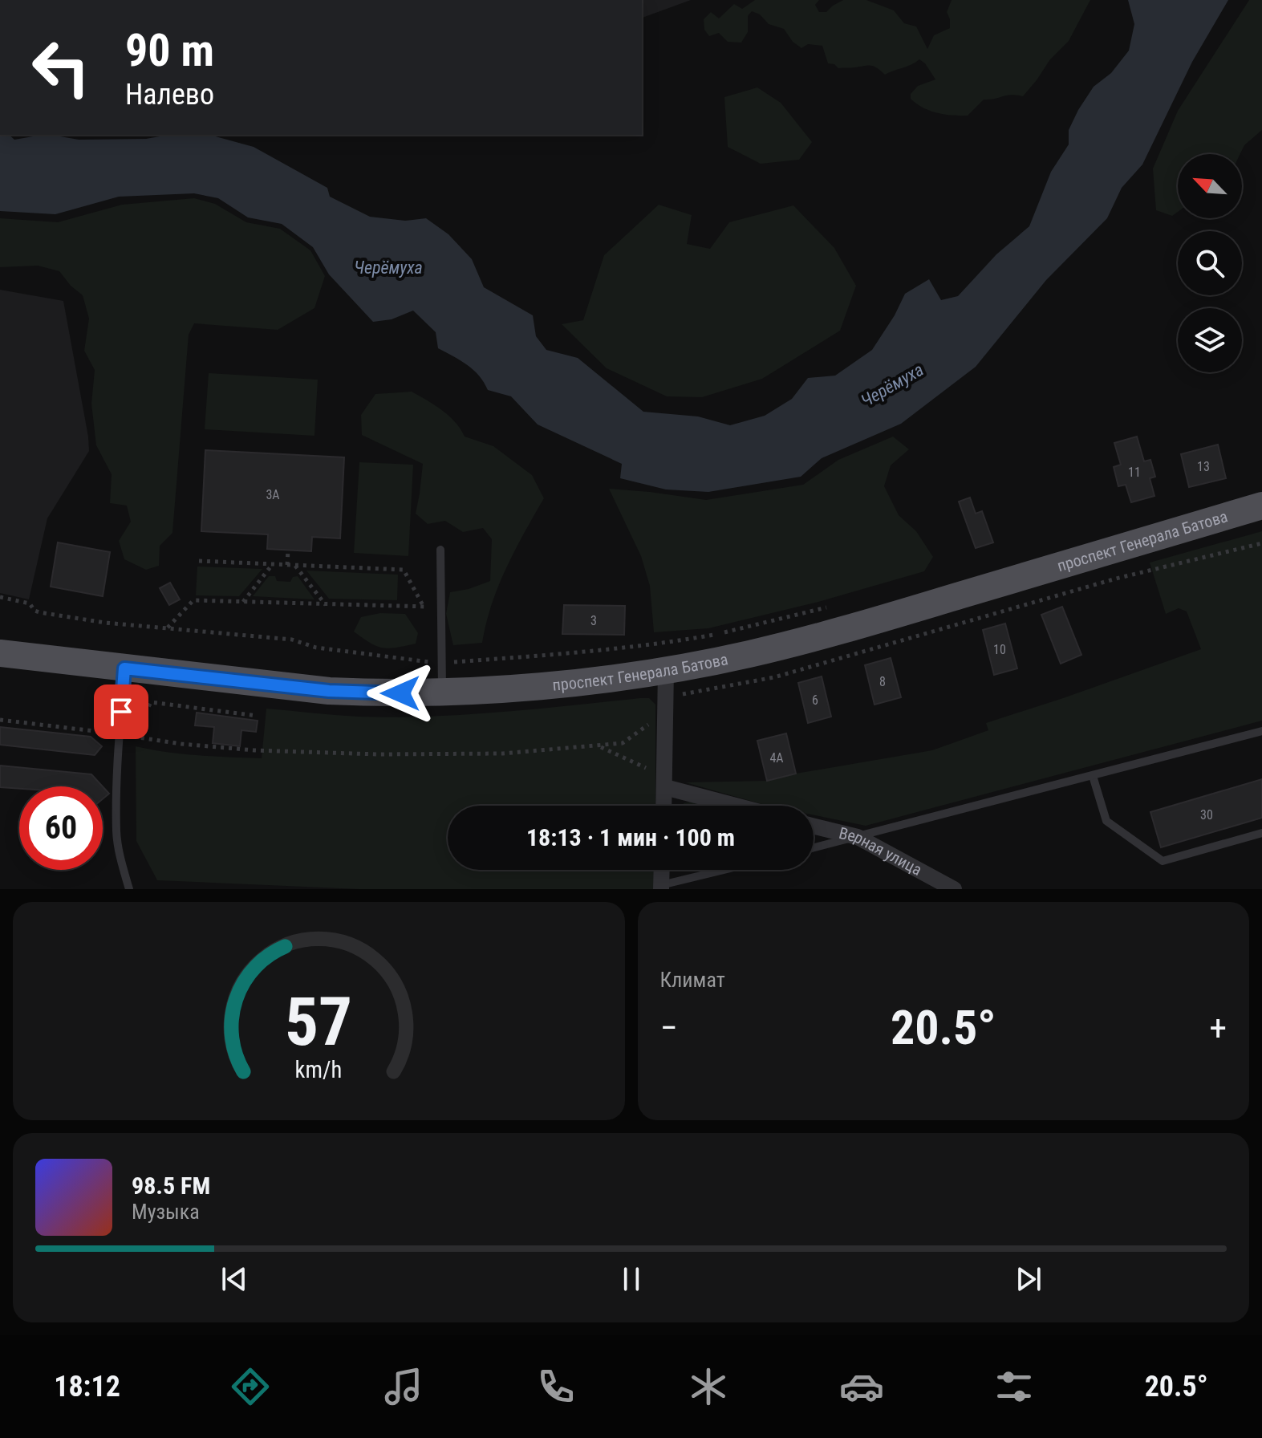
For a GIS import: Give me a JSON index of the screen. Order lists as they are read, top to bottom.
{
  "streets": {
    "main road": ["проспект Генерала Батова"],
    "street": ["Верная улица"]
  },
  "water": ["Черёмуха"],
  "house_numbers": [
    "13",
    "11",
    "3А",
    "3",
    "10",
    "8",
    "6",
    "4А",
    "30"
  ],
  "north": "top left",
  "page": {
    "turn": ["90 m", "Налево"],
    "limit": "60",
    "trip": "18:13 · 1 мин · 100 m",
    "tile": "Климат",
    "heat": ["−", "20.5°", "+"],
    "song": ["98.5 FM", "Музыка"],
    "tabs": ["18:12", "20.5°"],
    "gauge": ["57", "km/h"]
  }
}
